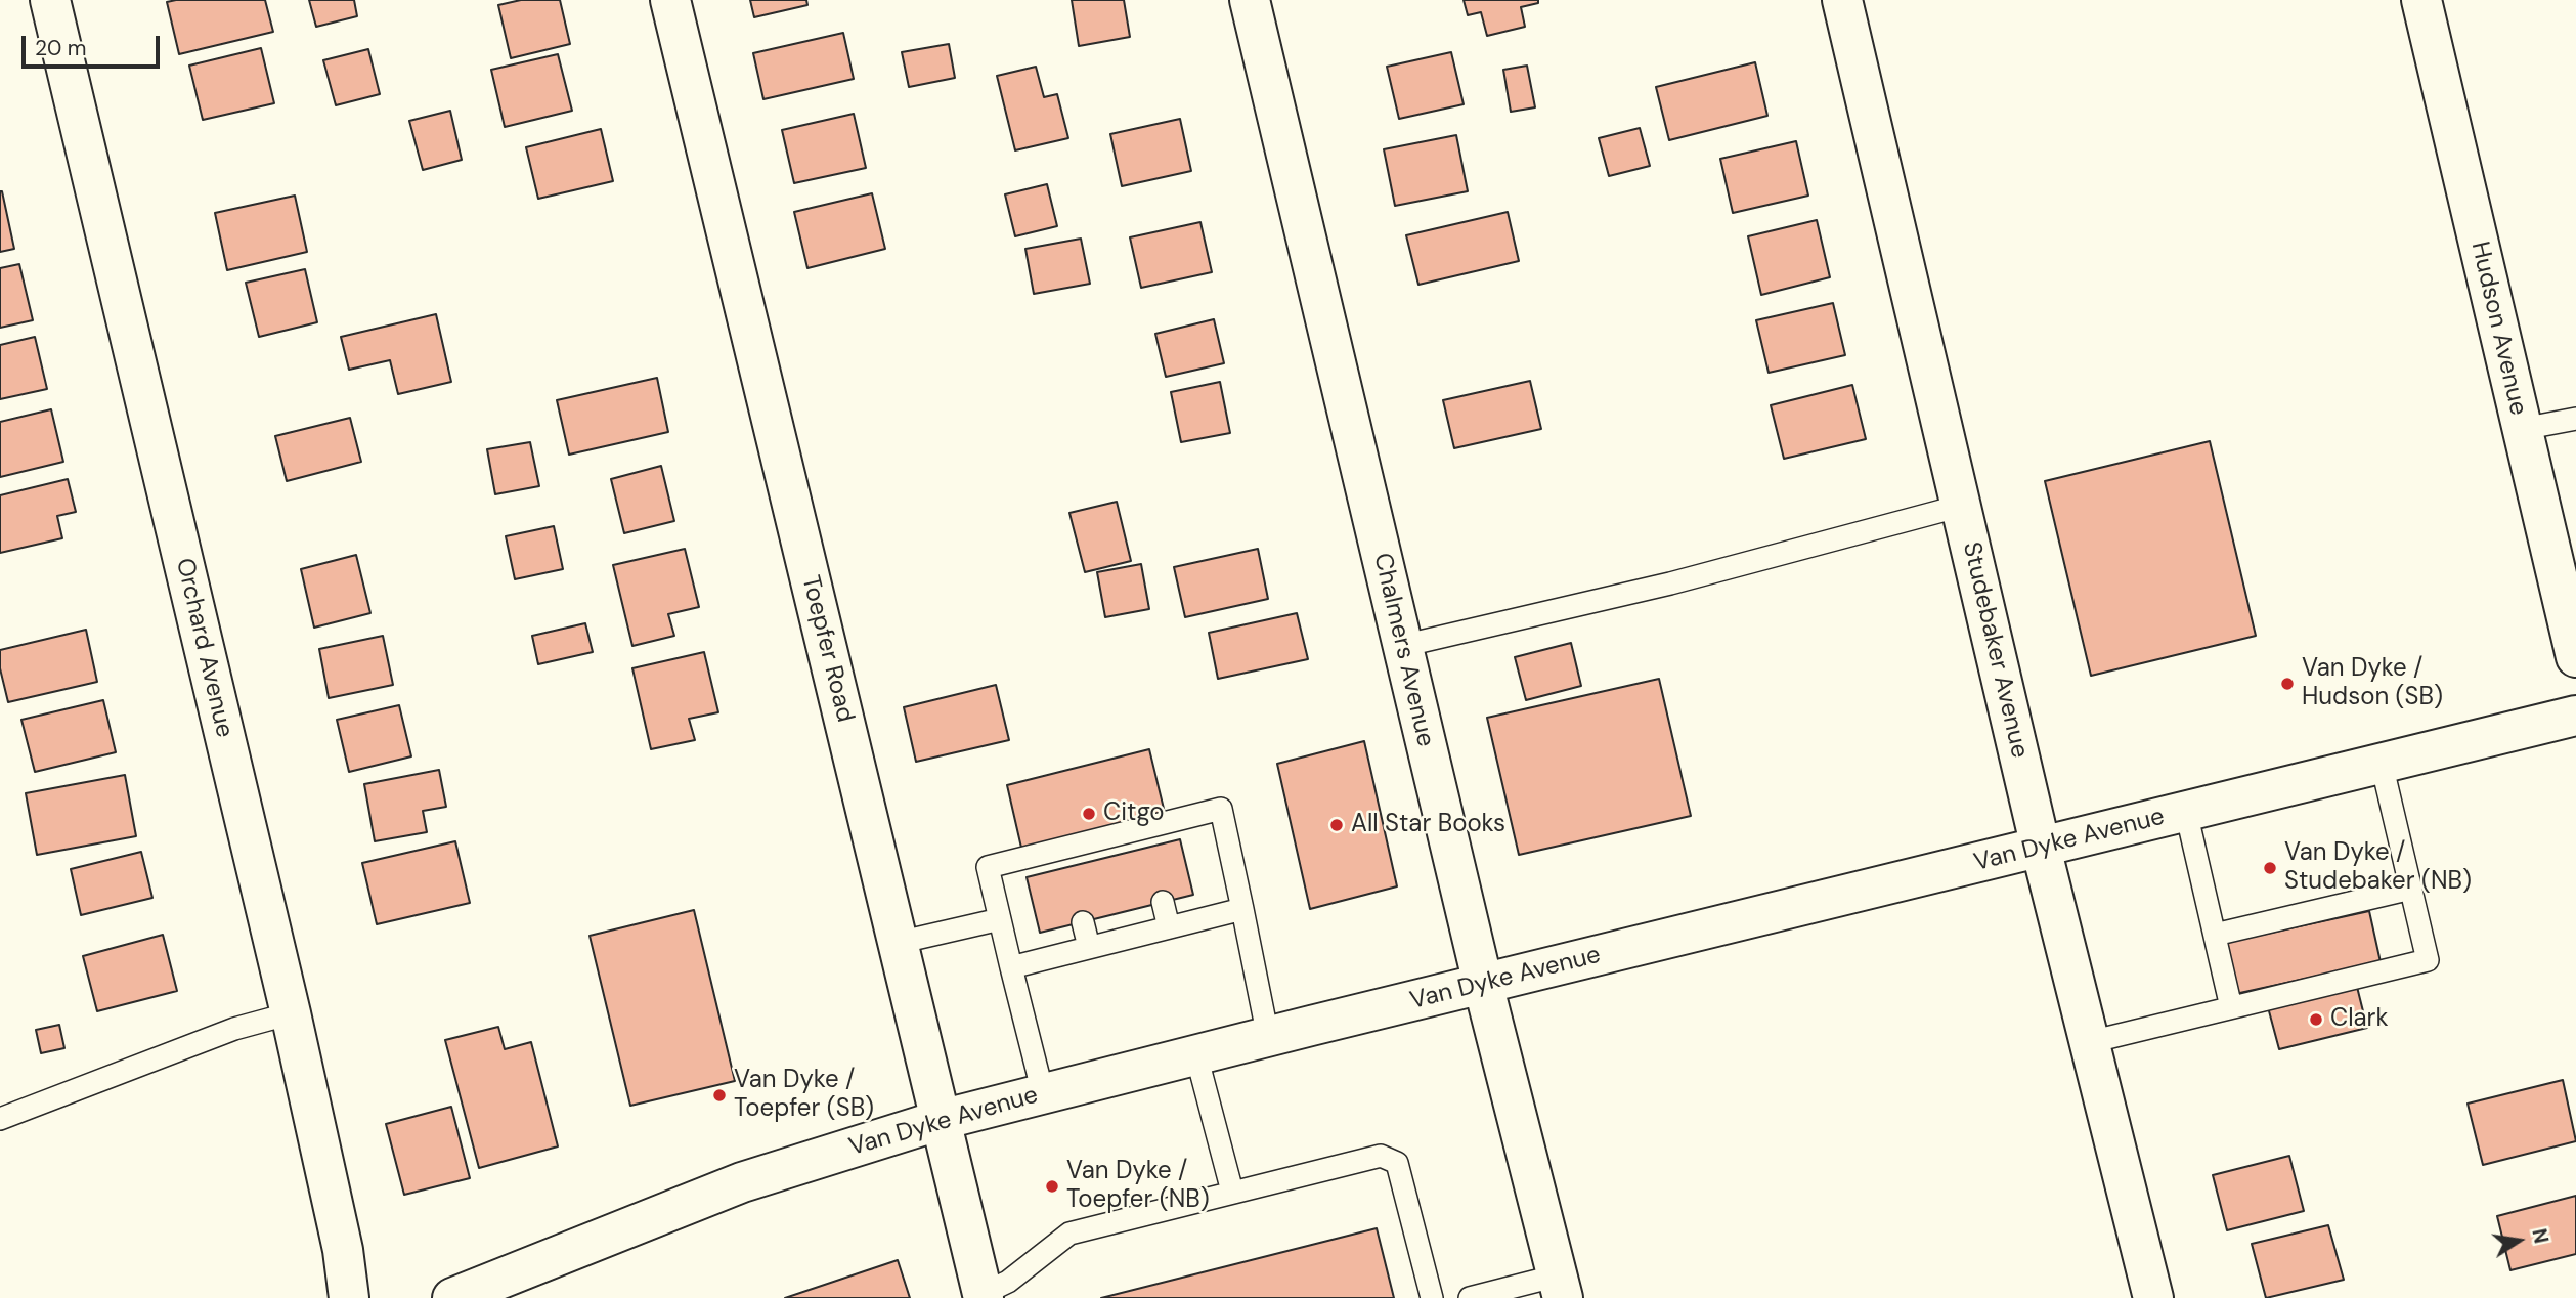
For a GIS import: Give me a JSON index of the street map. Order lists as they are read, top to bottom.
{
  "streets": {
    "street": [
      "Hudson Avenue",
      "Orchard Avenue",
      "Toepfer Road",
      "Chalmers Avenue",
      "Studebaker Avenue",
      "Van Dyke Avenue"
    ]
  },
  "crossings": [
    ["Toepfer Road", "Van Dyke Avenue"],
    ["Chalmers Avenue", "Van Dyke Avenue"],
    ["Studebaker Avenue", "Van Dyke Avenue"]
  ],
  "places": [
    "Van Dyke / Hudson (SB)",
    "Citgo",
    "All Star Books",
    "Van Dyke / Studebaker (NB)",
    "Clark",
    "Van Dyke / Toepfer (SB)",
    "Van Dyke / Toepfer (NB)"
  ],
  "scale_bar": "20 m",
  "north": "right"
}
